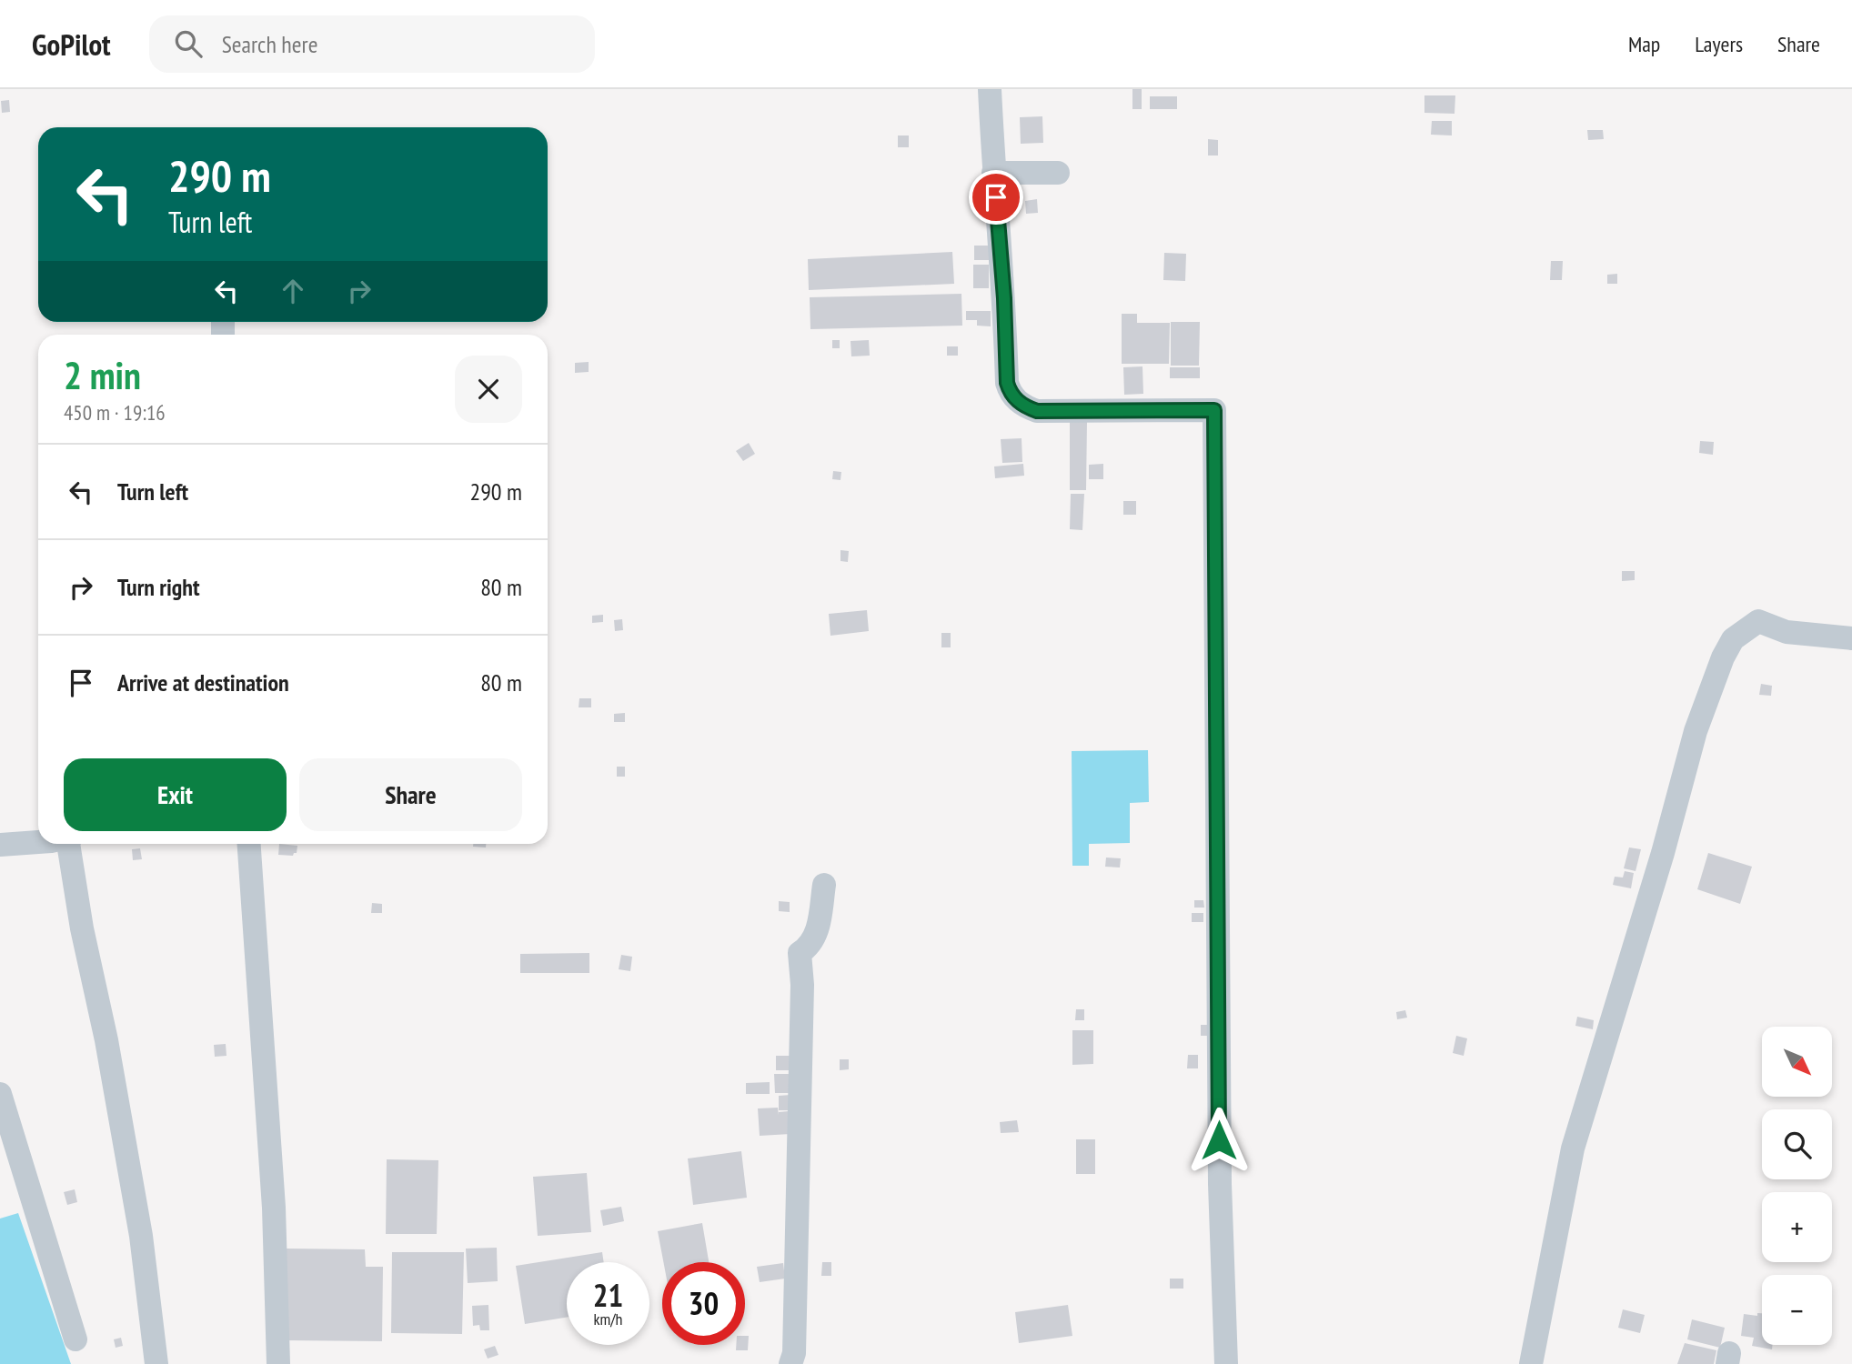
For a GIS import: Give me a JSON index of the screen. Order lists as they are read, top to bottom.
{
  "north": "bottom right",
  "page": {
    "header": "GoPilot",
    "search": "Search here",
    "nav": ["Map", "Layers", "Share"],
    "turn": ["290 m", "Turn left"],
    "heading": ["2 min", "450 m · 19:16"],
    "list": [
      {
        "name": "Turn left",
        "value": "290 m"
      },
      {
        "name": "Turn right",
        "value": "80 m"
      },
      {
        "name": "Arrive at destination",
        "value": "80 m"
      }
    ],
    "buttons": ["Exit", "Share"],
    "map_buttons": ["+", "−"],
    "speed": "21 km/h",
    "limit": "30"
  }
}
